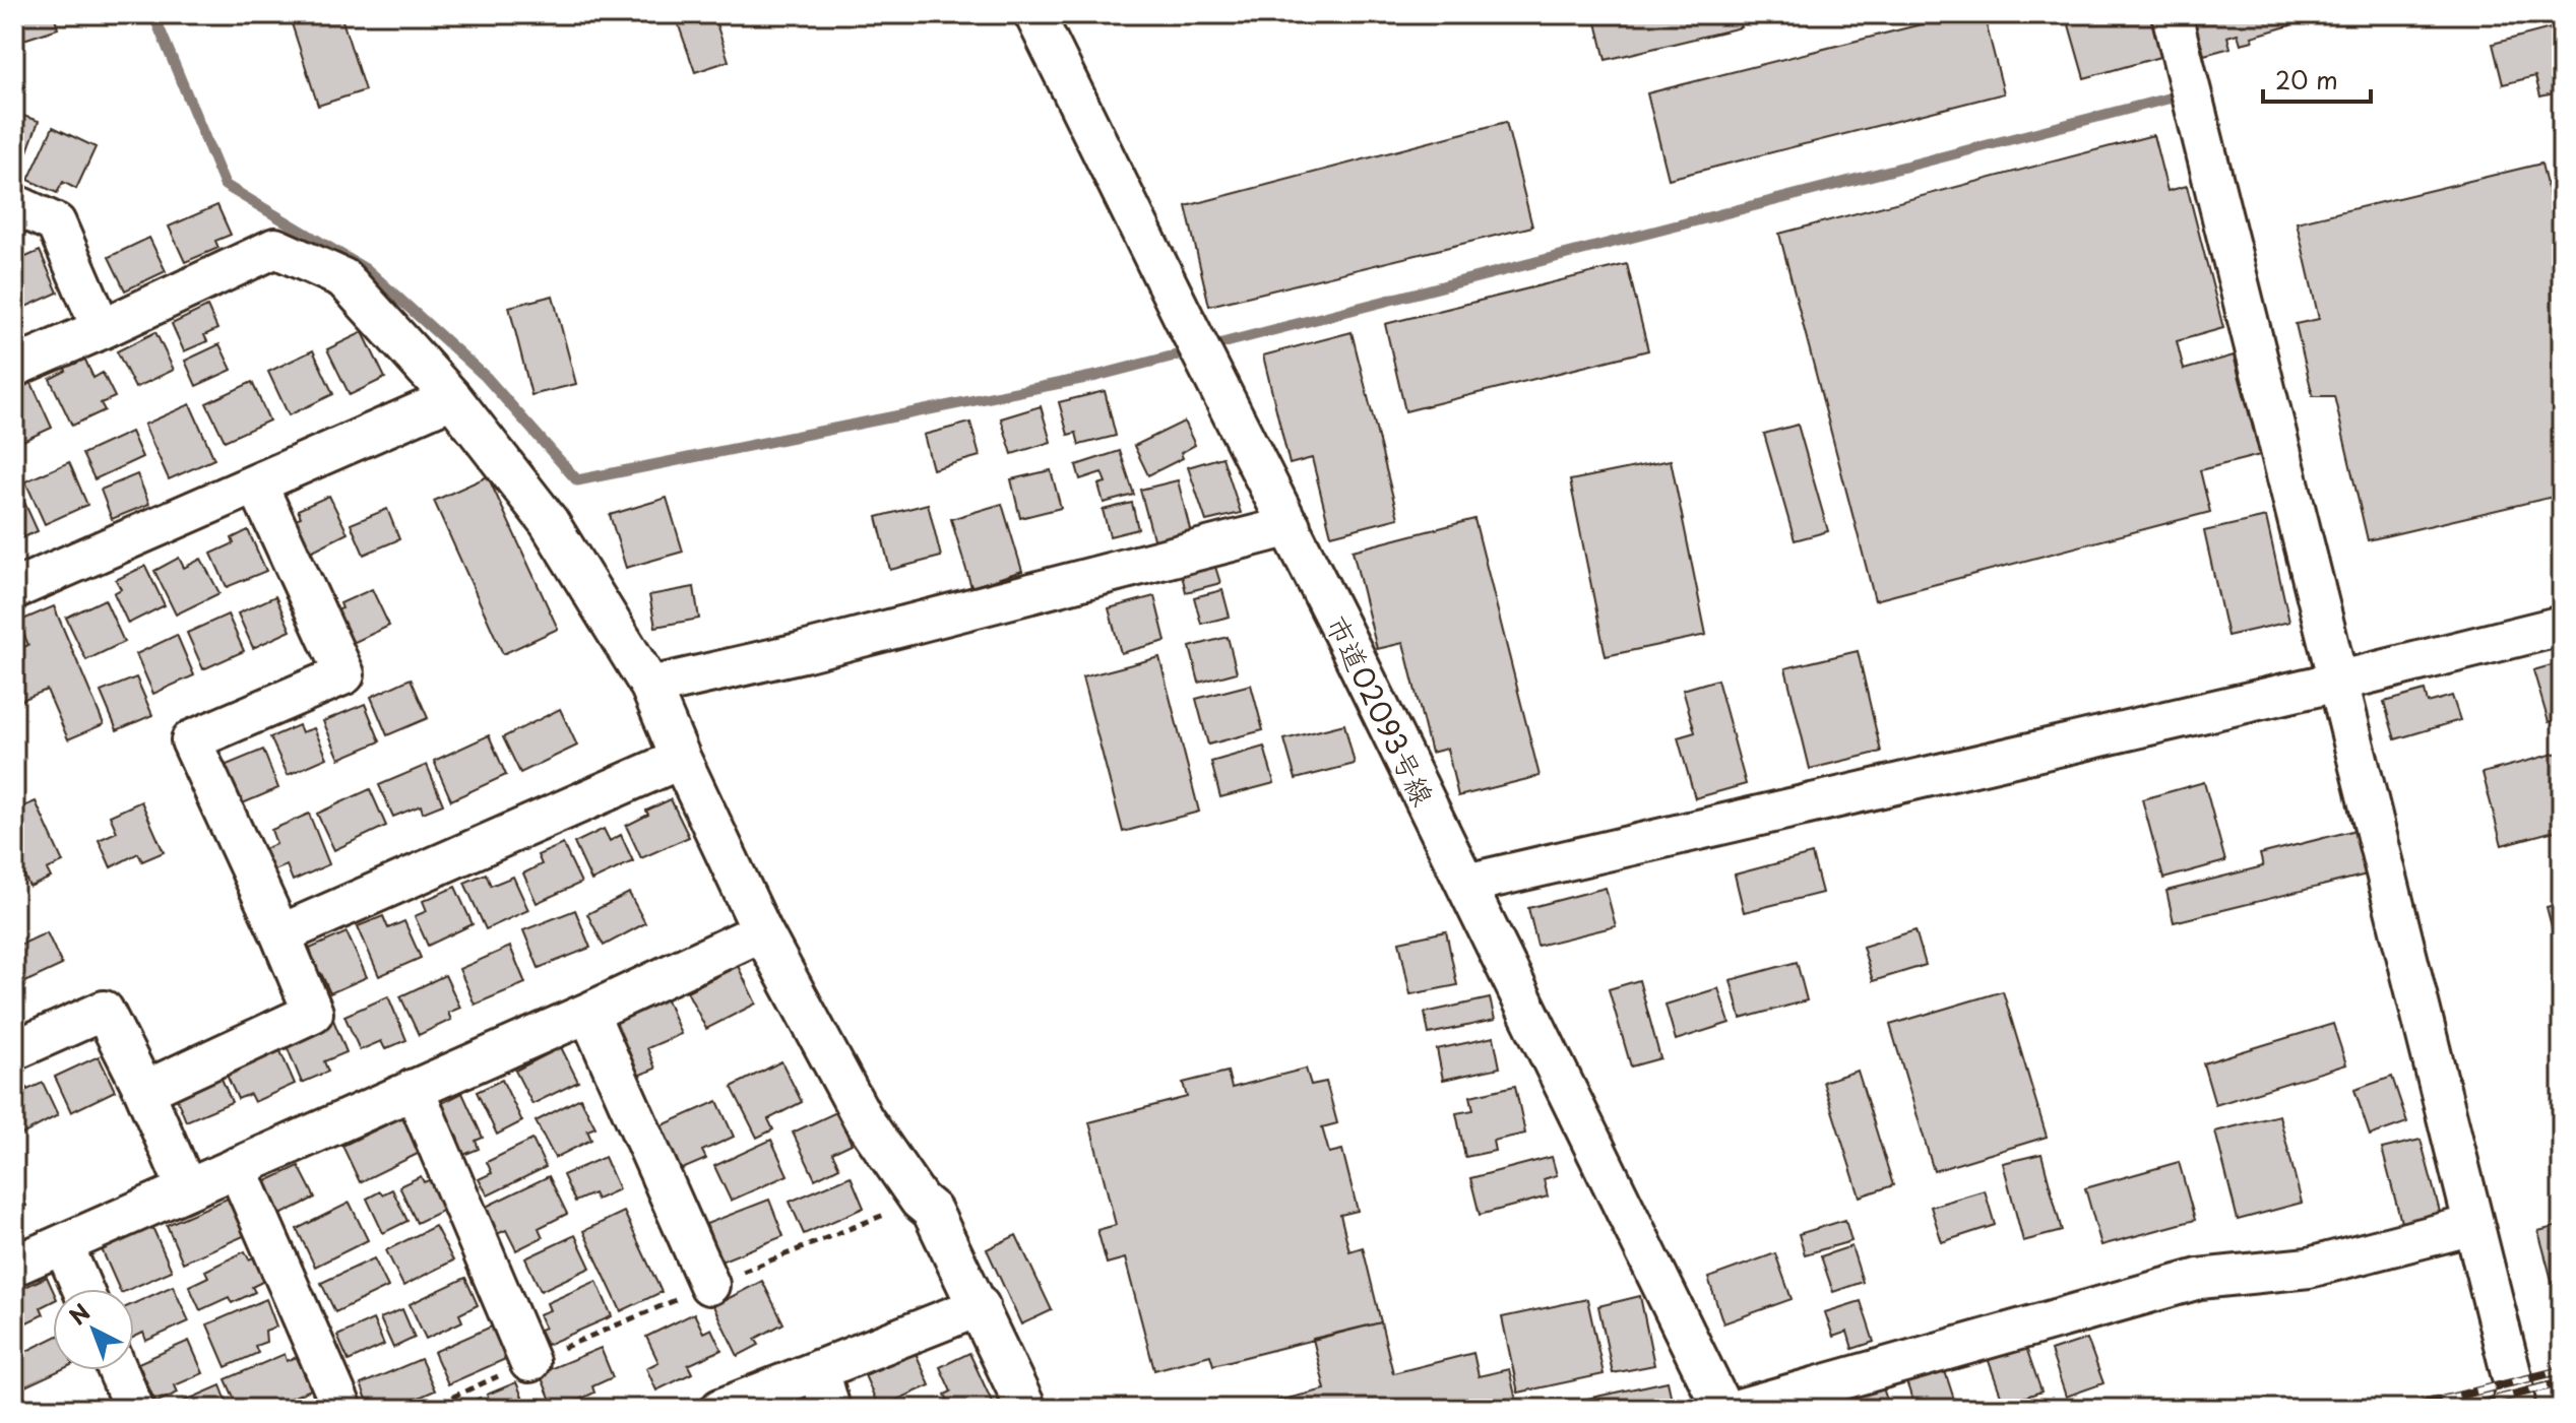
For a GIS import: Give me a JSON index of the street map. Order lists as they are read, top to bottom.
{
  "streets": {
    "street": ["市道02093号線"]
  },
  "scale_bar": "20 m",
  "north": "top left"
}
